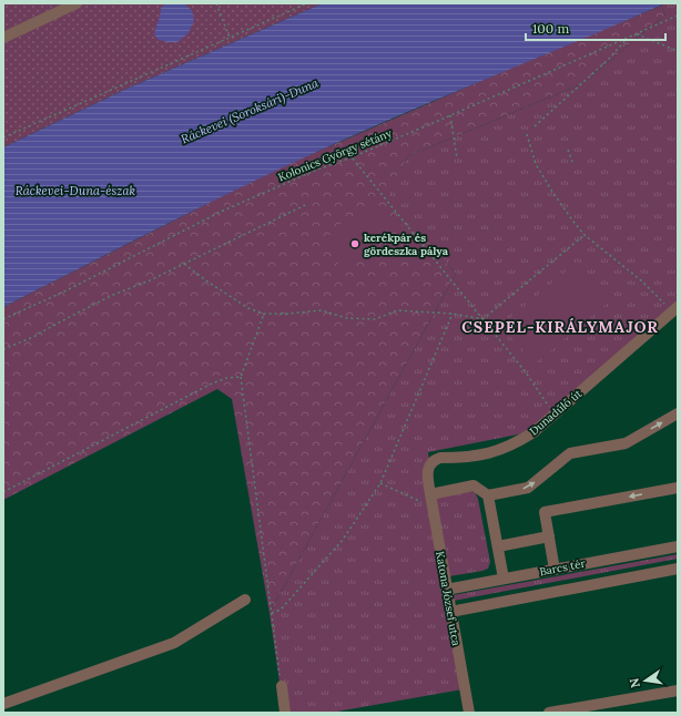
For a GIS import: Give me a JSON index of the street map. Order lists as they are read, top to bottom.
{
  "streets": {
    "street": ["Dunadűlő út", "Barcs tér", "Katona József utca"],
    "path": ["Kolonics György sétány"]
  },
  "crossings": [
    ["Dunadűlő út", "Katona József utca"],
    ["Barcs tér", "Katona József utca"]
  ],
  "districts": ["CSEPEL-KIRÁLYMAJOR"],
  "water": ["Ráckevei (Soroksári)-Duna", "Ráckevei-Duna-észak"],
  "places": ["kerékpár és gördeszka pálya"],
  "scale_bar": "100 m",
  "north": "left"
}
